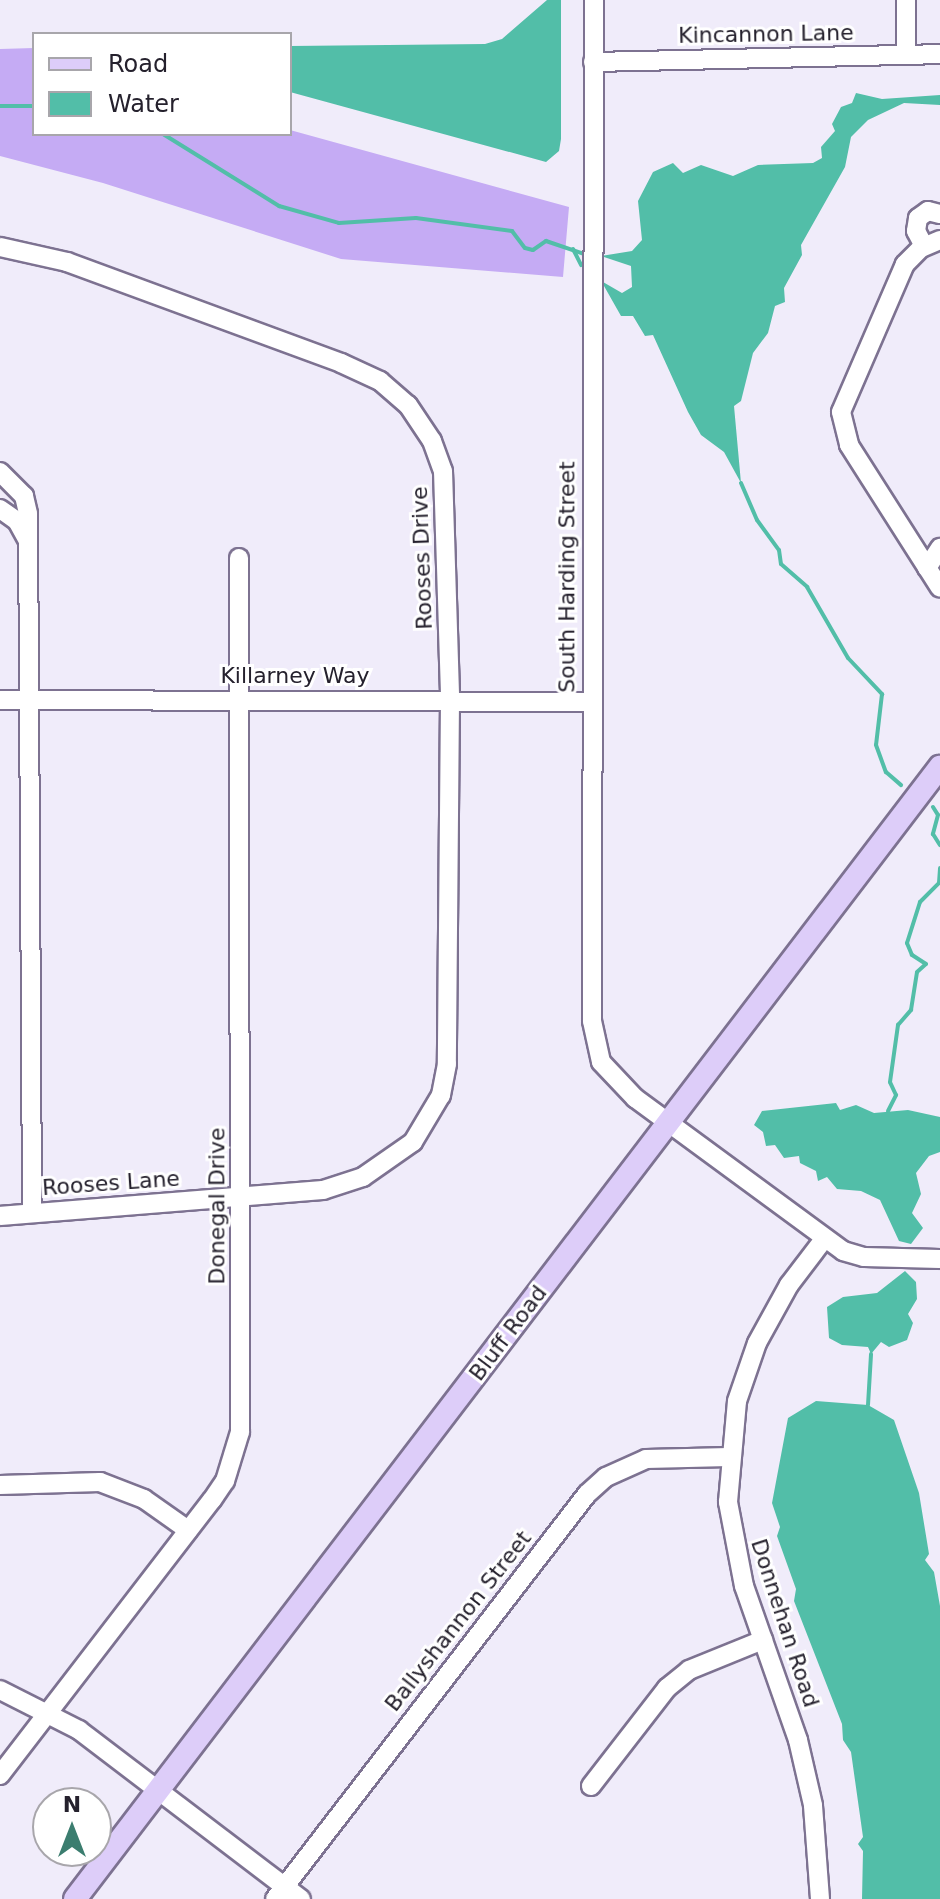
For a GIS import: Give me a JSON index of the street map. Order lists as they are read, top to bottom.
{
  "streets": {
    "main road": ["Bluff Road"],
    "street": [
      "Kincannon Lane",
      "Rooses Drive",
      "South Harding Street",
      "Killarney Way",
      "Rooses Lane",
      "Donegal Drive",
      "Ballyshannon Street",
      "Donnehan Road"
    ]
  },
  "crossings": [
    ["Kincannon Lane", "South Harding Street"],
    ["Rooses Drive", "Killarney Way"],
    ["Rooses Drive", "Rooses Lane"],
    ["South Harding Street", "Killarney Way"],
    ["South Harding Street", "Bluff Road"],
    ["South Harding Street", "Donnehan Road"],
    ["Killarney Way", "Donegal Drive"],
    ["Rooses Lane", "Donegal Drive"],
    ["Ballyshannon Street", "Donnehan Road"]
  ],
  "legend": ["Road", "Water"],
  "north": "top"
}
